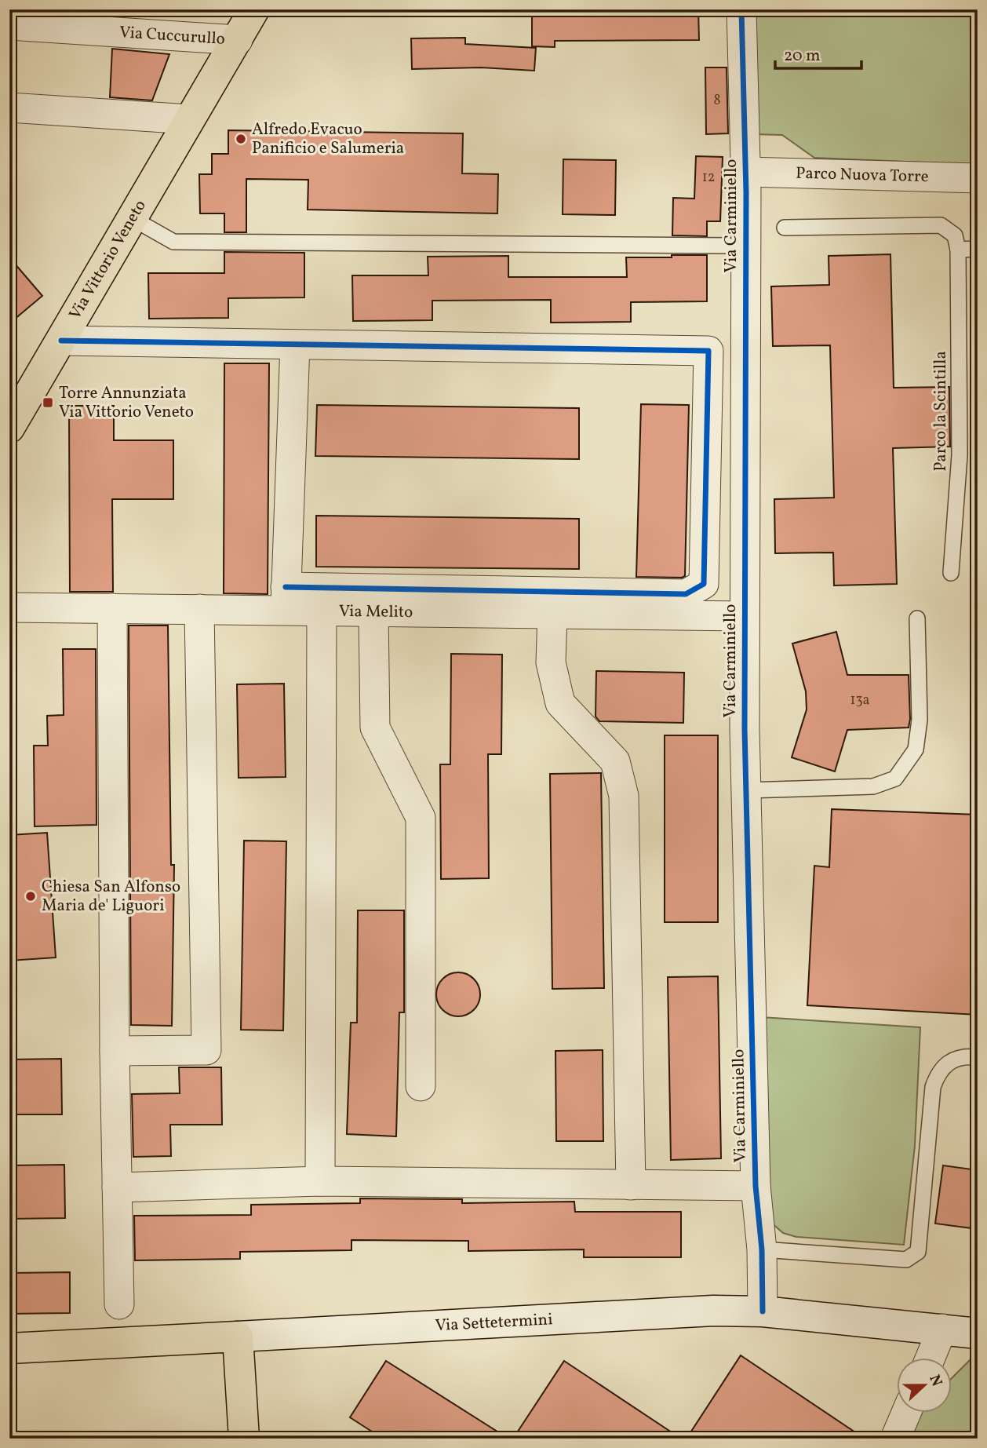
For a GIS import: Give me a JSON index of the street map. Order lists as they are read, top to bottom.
{
  "streets": {
    "main road": ["Via Vittorio Veneto", "Via Settetermini"],
    "street": [
      "Via Cuccurullo",
      "Parco Nuova Torre",
      "Via Carminiello",
      "Via Melito"
    ],
    "lane": ["Parco la Scintilla"]
  },
  "crossings": [
    ["Via Cuccurullo", "Via Vittorio Veneto"],
    ["Parco Nuova Torre", "Via Carminiello"],
    ["Via Carminiello", "Via Melito"],
    ["Via Carminiello", "Via Settetermini"]
  ],
  "places": {
    "other": ["Alfredo Evacuo Panificio e Salumeria", "Chiesa San Alfonso Maria de' Liguori"],
    "transit": ["Torre Annunziata Via Vittorio Veneto"]
  },
  "house_numbers": ["8", "12", "13a"],
  "scale_bar": "20 m",
  "north": "right"
}
